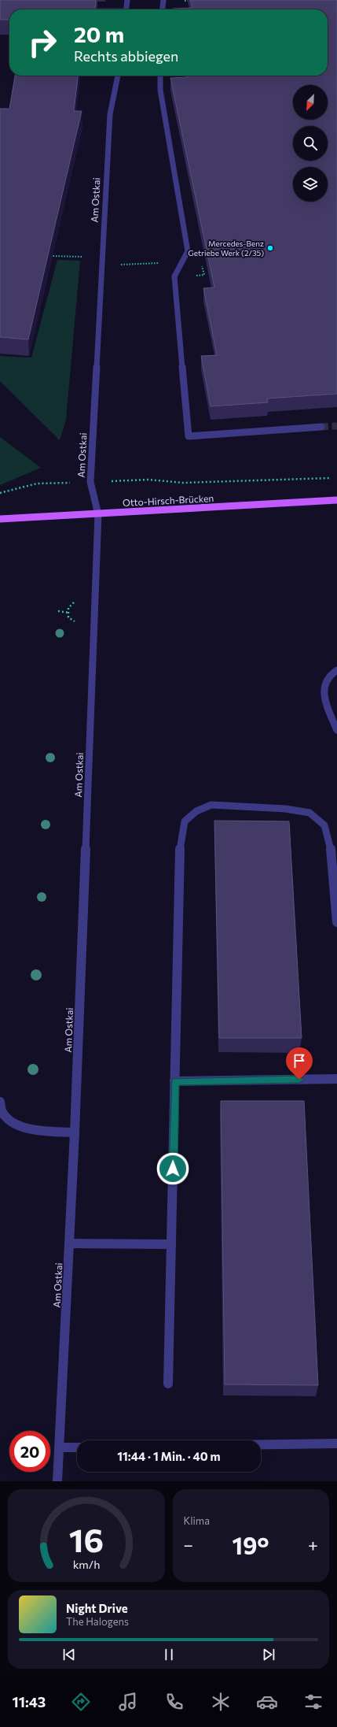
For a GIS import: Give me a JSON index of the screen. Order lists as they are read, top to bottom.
{
  "streets": {
    "main road": ["Otto-Hirsch-Brücken"],
    "street": ["Am Ostkai"]
  },
  "crossings": [
    ["Am Ostkai", "Otto-Hirsch-Brücken"]
  ],
  "places": ["Mercedes-Benz Getriebe Werk (2/35)"],
  "north": "bottom left",
  "page": {
    "turn": ["20 m", "Rechts abbiegen"],
    "limit": "20",
    "trip": "11:44 · 1 Min. · 40 m",
    "tile": "Klima",
    "heat": ["−", "19°", "+"],
    "song": ["Night Drive", "The Halogens"],
    "tabs": "11:43",
    "gauge": ["16", "km/h"]
  }
}
